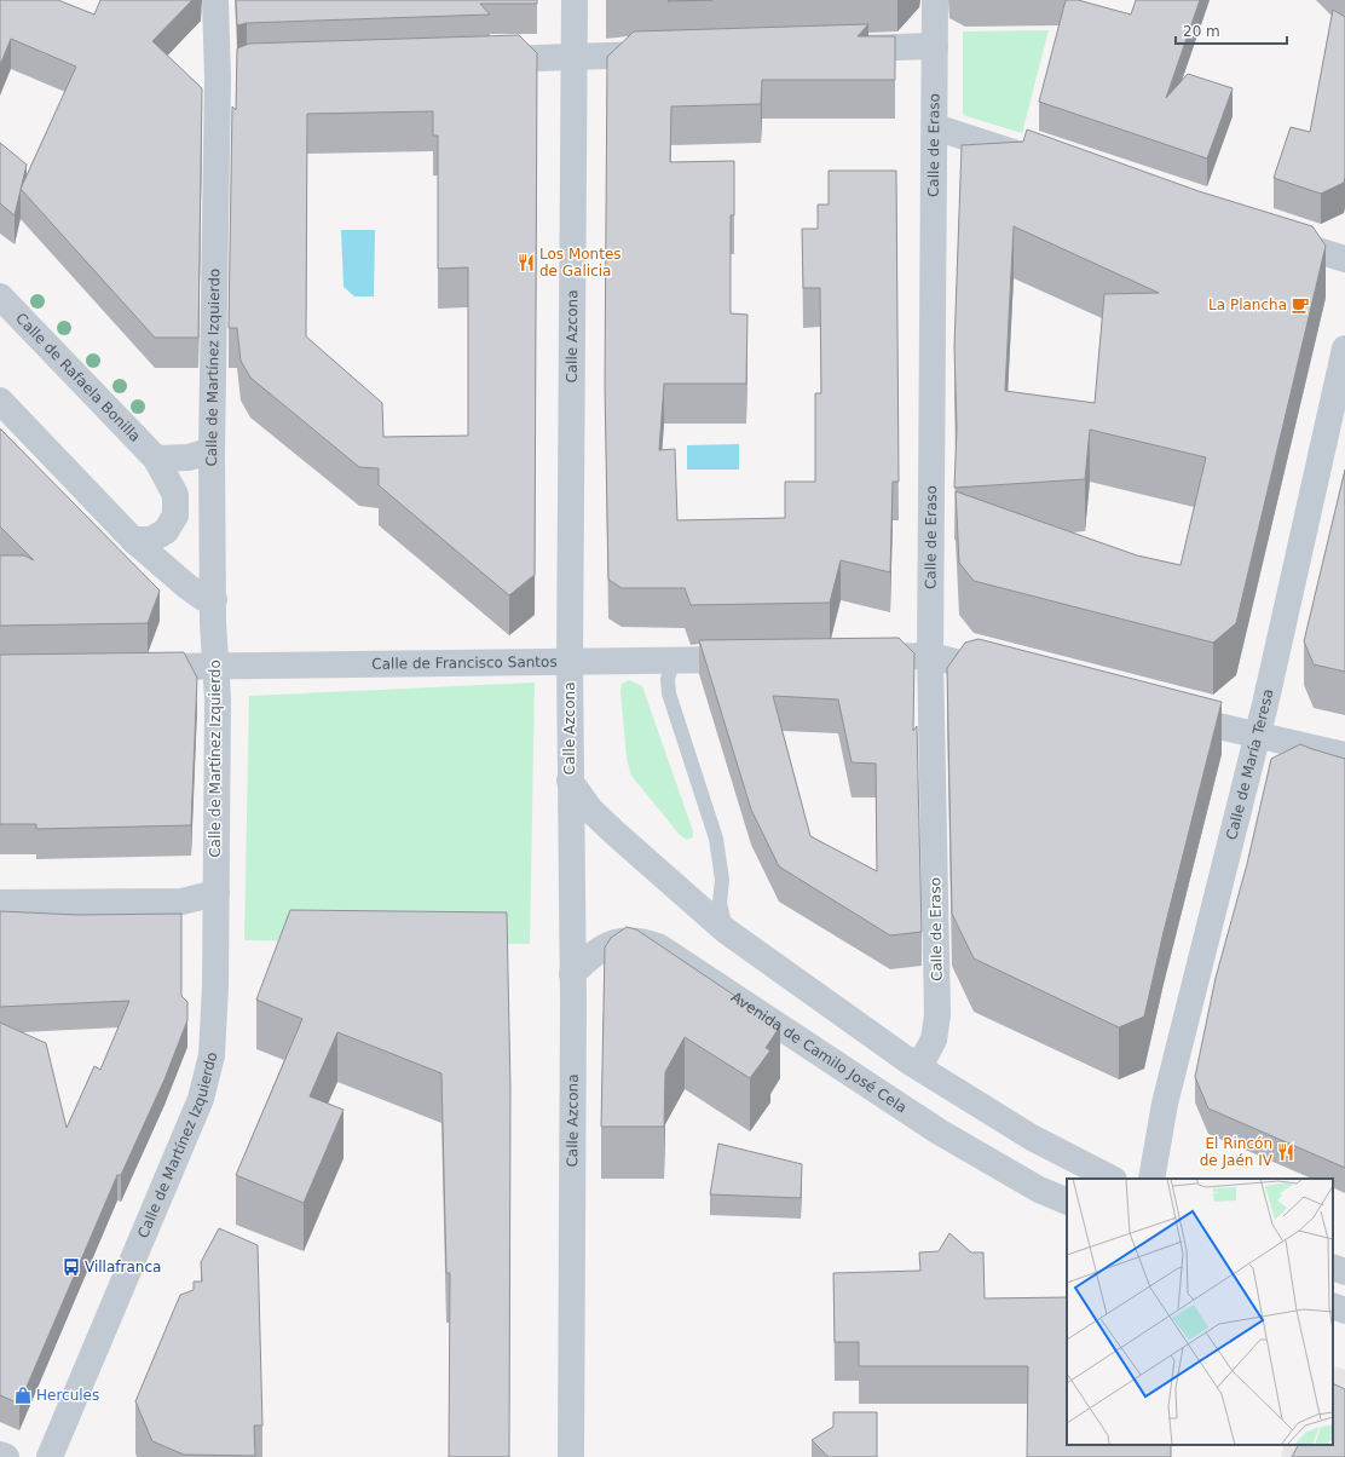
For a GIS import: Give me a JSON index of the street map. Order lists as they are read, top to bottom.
{
  "streets": {
    "street": [
      "Calle de Eraso",
      "Calle Azcona",
      "Calle de Martínez Izquierdo",
      "Calle de Rafaela Bonilla",
      "Calle de Francisco Santos",
      "Calle de María Teresa",
      "Avenida de Camilo José Cela"
    ]
  },
  "crossings": [
    ["Calle Azcona", "Calle de Francisco Santos"],
    ["Calle Azcona", "Avenida de Camilo José Cela"],
    ["Calle de Martínez Izquierdo", "Calle de Francisco Santos"]
  ],
  "places": {
    "restaurant": ["Los Montes de Galicia", "El Rincón de Jaén IV"],
    "cafe": ["La Plancha"],
    "bus stop": ["Villafranca"],
    "shop": ["Hercules"]
  },
  "scale_bar": "20 m"
}
